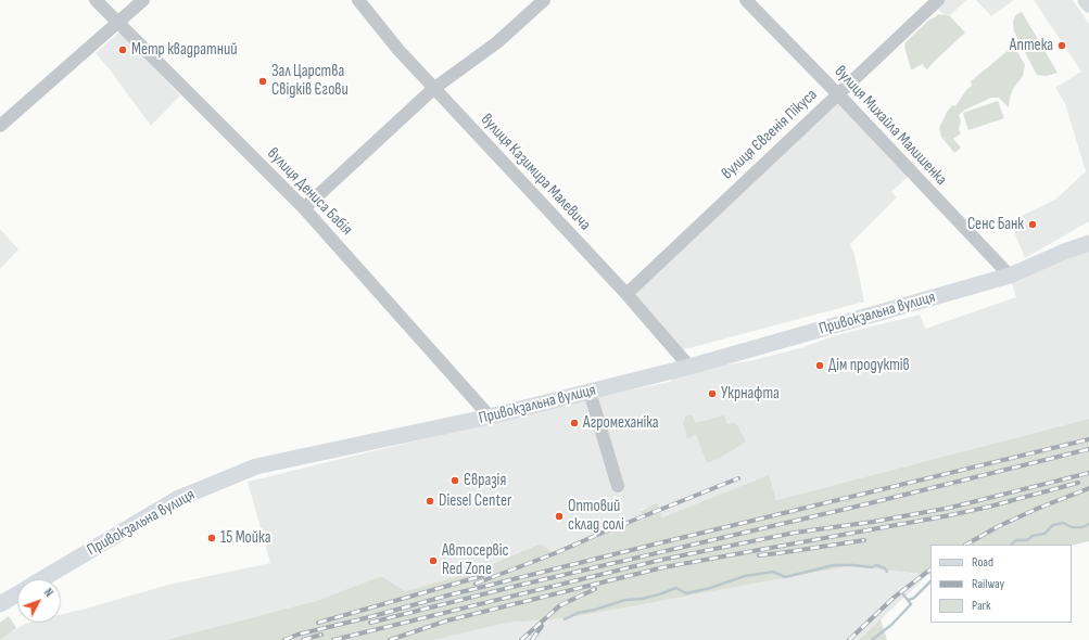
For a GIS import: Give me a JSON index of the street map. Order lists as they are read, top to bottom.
{
  "streets": {
    "main road": ["Привокзальна вулиця"],
    "street": [
      "вулиця Михайла Малишенка",
      "вулиця Євгенія Пікуса",
      "вулиця Казимира Малевича",
      "вулиця Дениса Бабія"
    ]
  },
  "crossings": [
    ["вулиця Михайла Малишенка", "вулиця Євгенія Пікуса"],
    ["вулиця Михайла Малишенка", "Привокзальна вулиця"],
    ["вулиця Євгенія Пікуса", "вулиця Казимира Малевича"],
    ["вулиця Казимира Малевича", "Привокзальна вулиця"],
    ["вулиця Дениса Бабія", "Привокзальна вулиця"]
  ],
  "places": [
    "Аптека",
    "Метр квадратний",
    "Зал Царства Свідків Єгови",
    "Сенс Банк",
    "Дім продуктів",
    "Укрнафта",
    "Агромеханіка",
    "Євразія",
    "Diesel Center",
    "Оптовий склад солі",
    "15 Мойка",
    "Автосервіс Red Zone"
  ],
  "legend": ["Road", "Railway", "Park"],
  "north": "top right"
}
